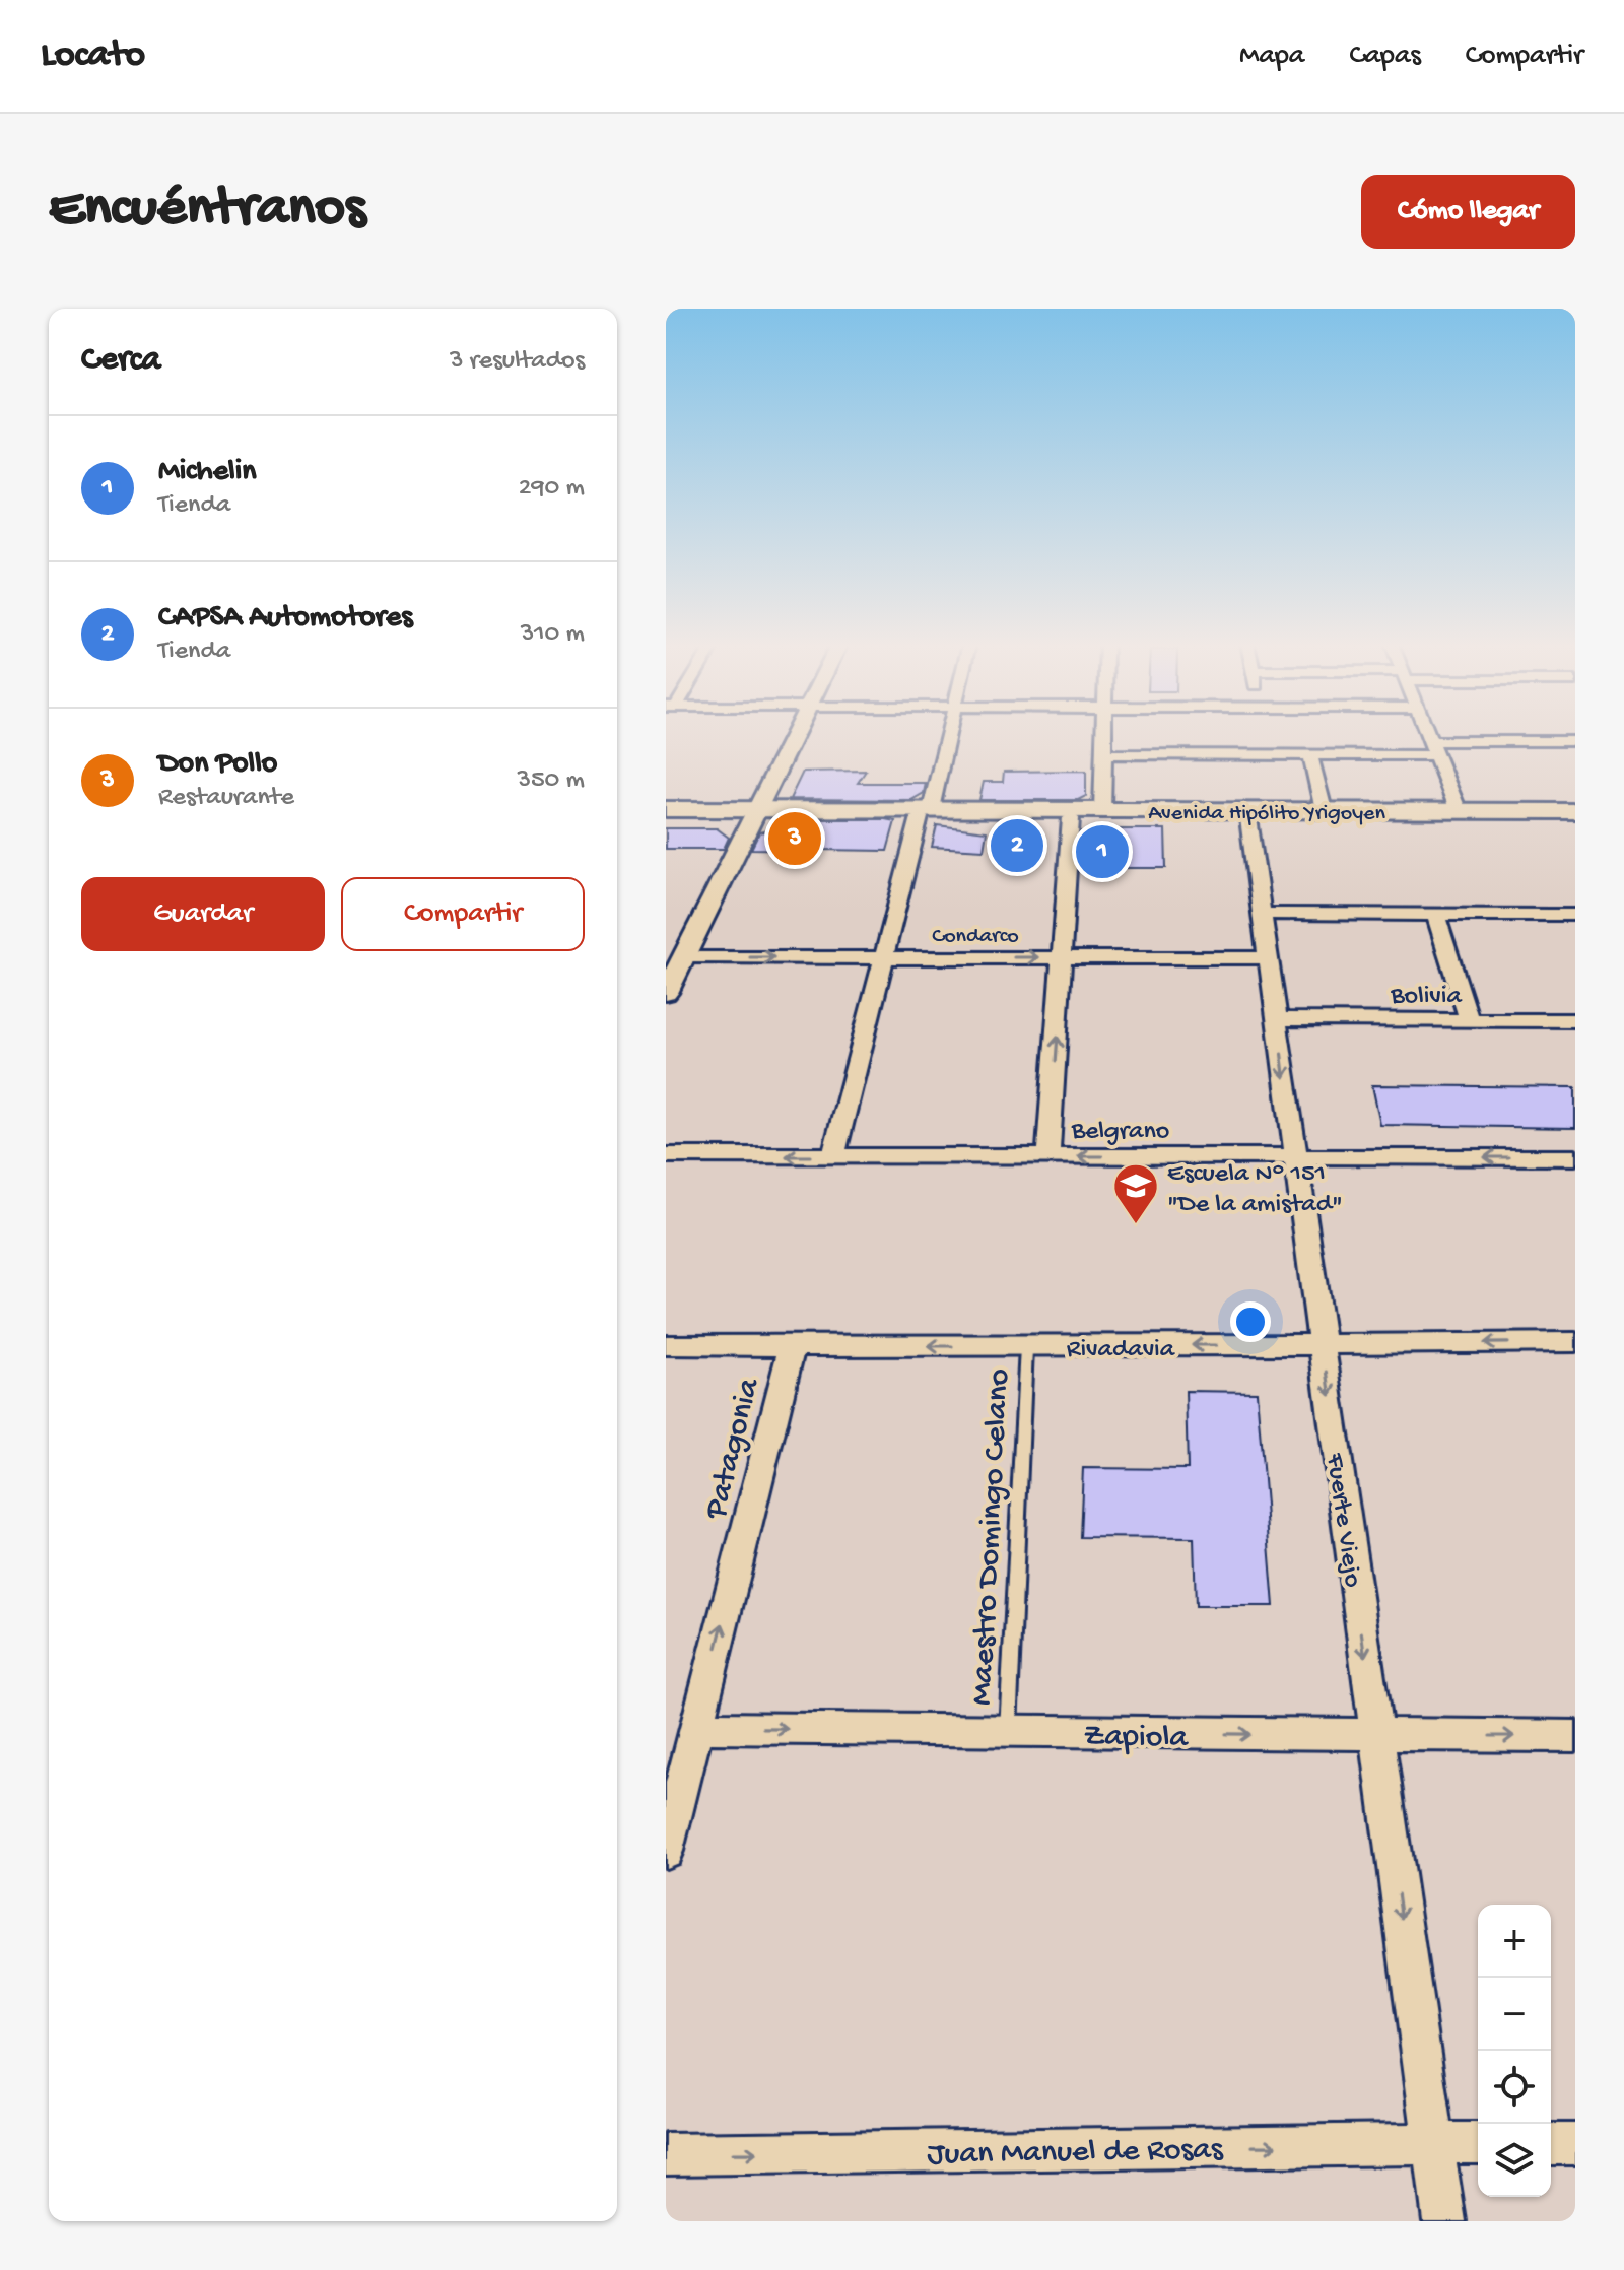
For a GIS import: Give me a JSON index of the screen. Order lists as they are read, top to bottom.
{
  "streets": {
    "main road": ["Avenida Hipólito Yrigoyen"],
    "street": [
      "Condarco",
      "Bolivia",
      "Belgrano",
      "Rivadavia",
      "Patagonia",
      "Fuerte Viejo",
      "Zapiola",
      "Juan Manuel de Rosas"
    ],
    "lane": ["Maestro Domingo Celano"]
  },
  "crossings": [
    ["Avenida Hipólito Yrigoyen", "Fuerte Viejo"],
    ["Condarco", "Fuerte Viejo"],
    ["Bolivia", "Fuerte Viejo"],
    ["Belgrano", "Fuerte Viejo"],
    ["Rivadavia", "Patagonia"],
    ["Rivadavia", "Fuerte Viejo"],
    ["Rivadavia", "Maestro Domingo Celano"],
    ["Patagonia", "Zapiola"],
    ["Fuerte Viejo", "Zapiola"],
    ["Fuerte Viejo", "Juan Manuel de Rosas"],
    ["Maestro Domingo Celano", "Zapiola"]
  ],
  "one_way": [
    "Condarco",
    "Belgrano",
    "Rivadavia",
    "Patagonia",
    "Fuerte Viejo",
    "Zapiola",
    "Juan Manuel de Rosas"
  ],
  "places": {
    "school or university": ["Escuela N° 151 \"De la amistad\""]
  },
  "page": {
    "header": "Locato",
    "nav": ["Mapa", "Capas", "Compartir"],
    "buttons": [
      "Cómo llegar",
      ["Guardar", "Compartir"]
    ],
    "title": "Encuéntranos",
    "heading": ["Cerca", "3 resultados"],
    "list": [
      {
        "mark": "1",
        "name": "Michelin",
        "note": "Tienda",
        "value": "290 m"
      },
      {
        "mark": "2",
        "name": "CAPSA Automotores",
        "note": "Tienda",
        "value": "310 m"
      },
      {
        "mark": "3",
        "name": "Don Pollo",
        "note": "Restaurante",
        "value": "350 m"
      }
    ],
    "pins": ["3", "2", "1"],
    "map_buttons": ["+", "−"]
  }
}
